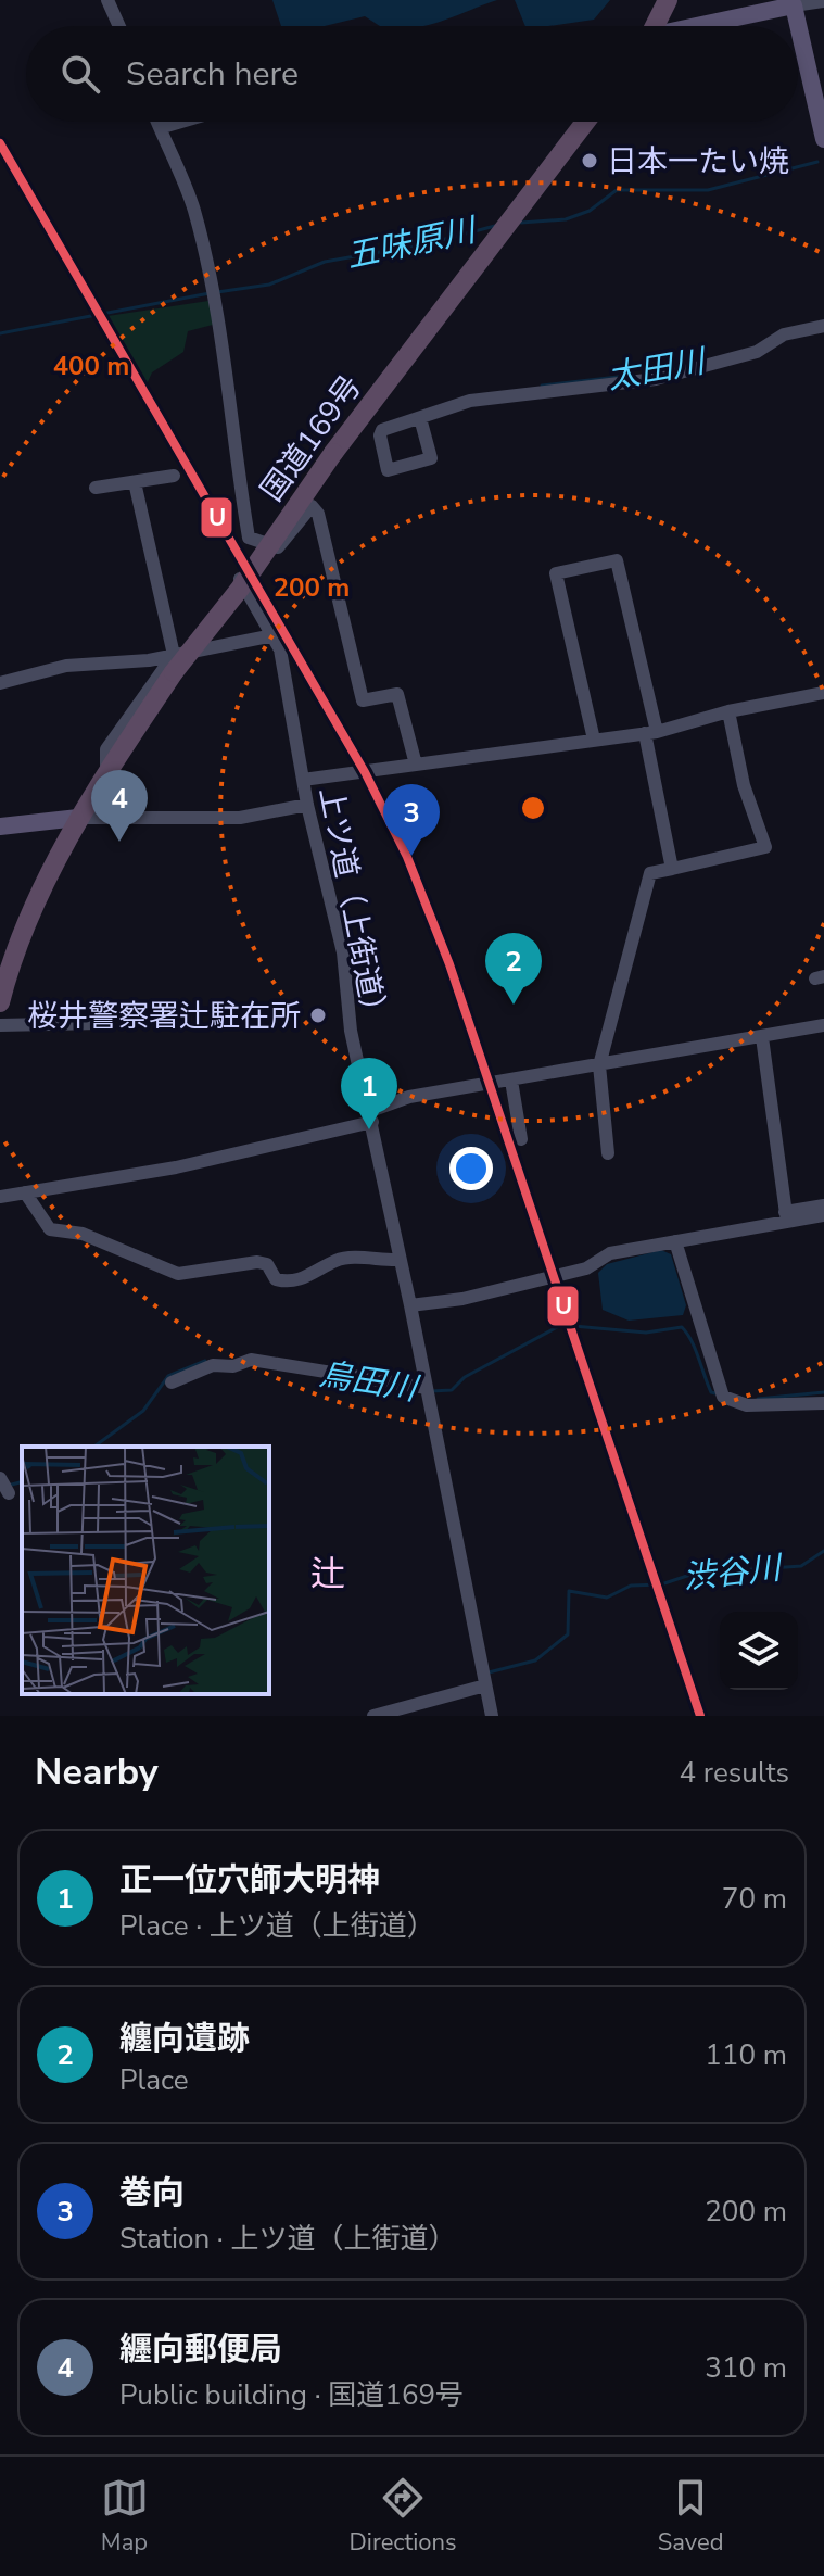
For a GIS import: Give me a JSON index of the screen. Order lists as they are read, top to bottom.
{
  "streets": {
    "highway": ["国道169号"],
    "street": ["上ツ道（上街道）"]
  },
  "districts": ["辻"],
  "water": [
    "五味原川",
    "太田川",
    "烏田川",
    "渋谷川"
  ],
  "places": ["日本一たい焼", "桜井警察署辻駐在所"],
  "lines": ["transit line U"],
  "page": {
    "search": "Search here",
    "pins": [
      "4",
      "3",
      "2",
      "1"
    ],
    "heading": ["Nearby", "4 results"],
    "list": [
      {
        "mark": "1",
        "name": "正一位穴師大明神",
        "note": "Place · 上ツ道（上街道）",
        "value": "70 m"
      },
      {
        "mark": "2",
        "name": "纏向遺跡",
        "note": "Place",
        "value": "110 m"
      },
      {
        "mark": "3",
        "name": "巻向",
        "note": "Station · 上ツ道（上街道）",
        "value": "200 m"
      },
      {
        "mark": "4",
        "name": "纒向郵便局",
        "note": "Public building · 国道169号",
        "value": "310 m"
      }
    ],
    "nav": ["Map", "Directions", "Saved"]
  },
  "rings": ["400 m", "200 m"]
}
